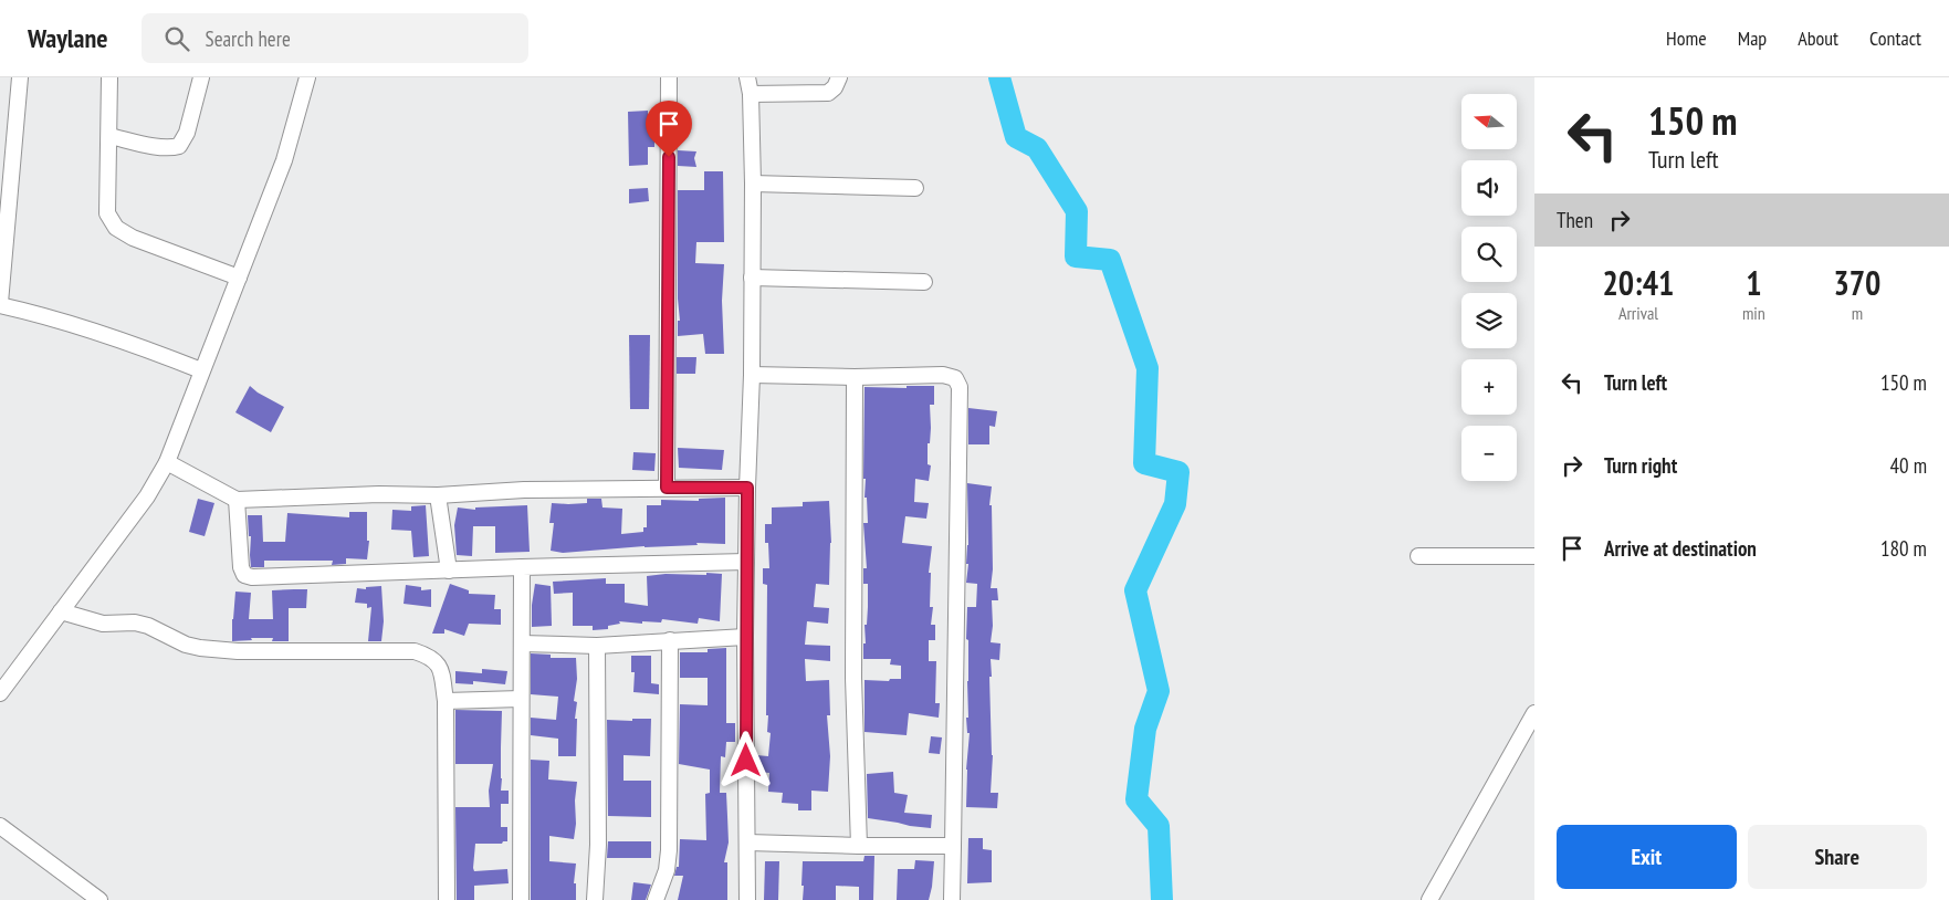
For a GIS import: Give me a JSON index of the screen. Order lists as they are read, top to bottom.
{
  "north": "left",
  "page": {
    "header": "Waylane",
    "search": "Search here",
    "nav": [
      "Home",
      "Map",
      "About",
      "Contact"
    ],
    "turn": ["150 m", "Turn left"],
    "map_buttons": ["+", "−"],
    "then": "Then",
    "eta": [
      "20:41",
      "Arrival",
      "1",
      "min",
      "370",
      "m"
    ],
    "list": [
      {
        "name": "Turn left",
        "value": "150 m"
      },
      {
        "name": "Turn right",
        "value": "40 m"
      },
      {
        "name": "Arrive at destination",
        "value": "180 m"
      }
    ],
    "buttons": ["Exit", "Share"]
  }
}
